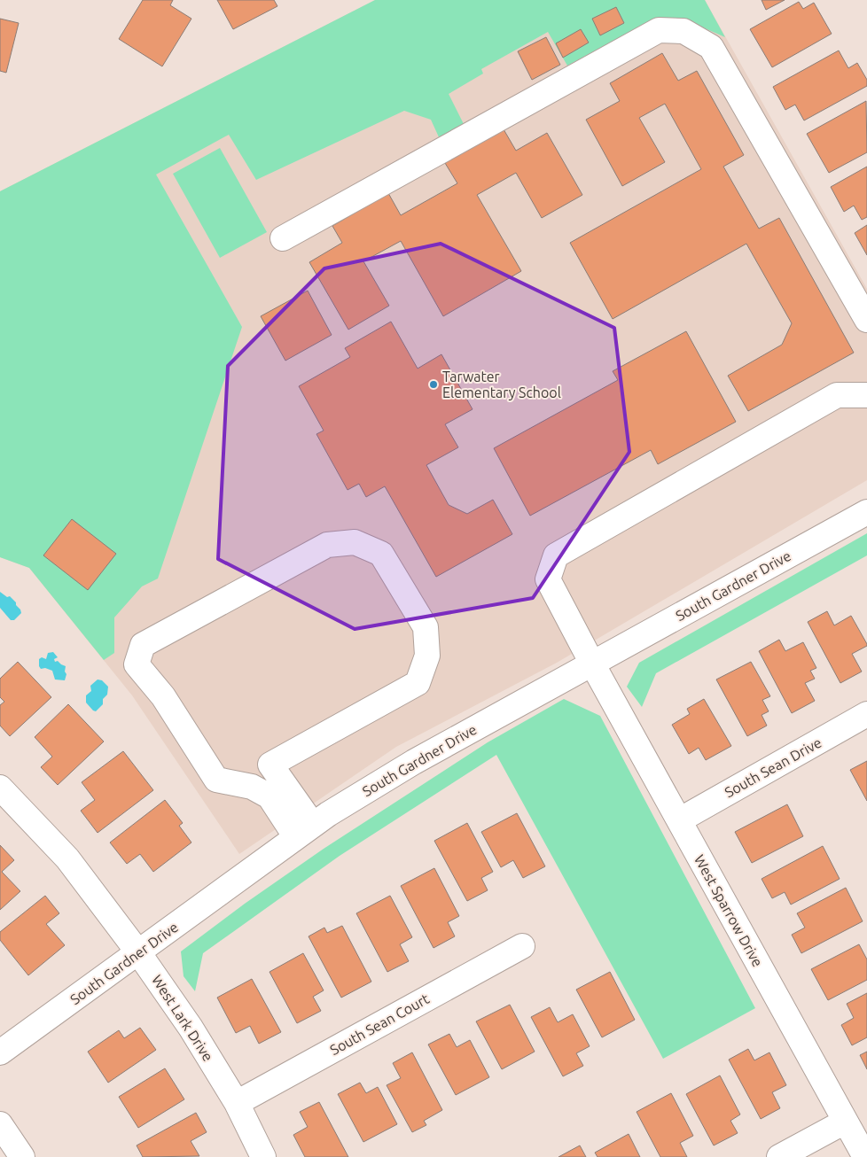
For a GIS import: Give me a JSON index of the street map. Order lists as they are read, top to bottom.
{
  "streets": {
    "street": [
      "South Gardner Drive",
      "South Sean Drive",
      "West Sparrow Drive",
      "West Lark Drive",
      "South Sean Court"
    ]
  },
  "crossings": [
    ["South Gardner Drive", "West Sparrow Drive"],
    ["South Gardner Drive", "West Lark Drive"],
    ["South Sean Drive", "West Sparrow Drive"],
    ["West Lark Drive", "South Sean Court"]
  ],
  "places": ["Tarwater Elementary School"]
}
